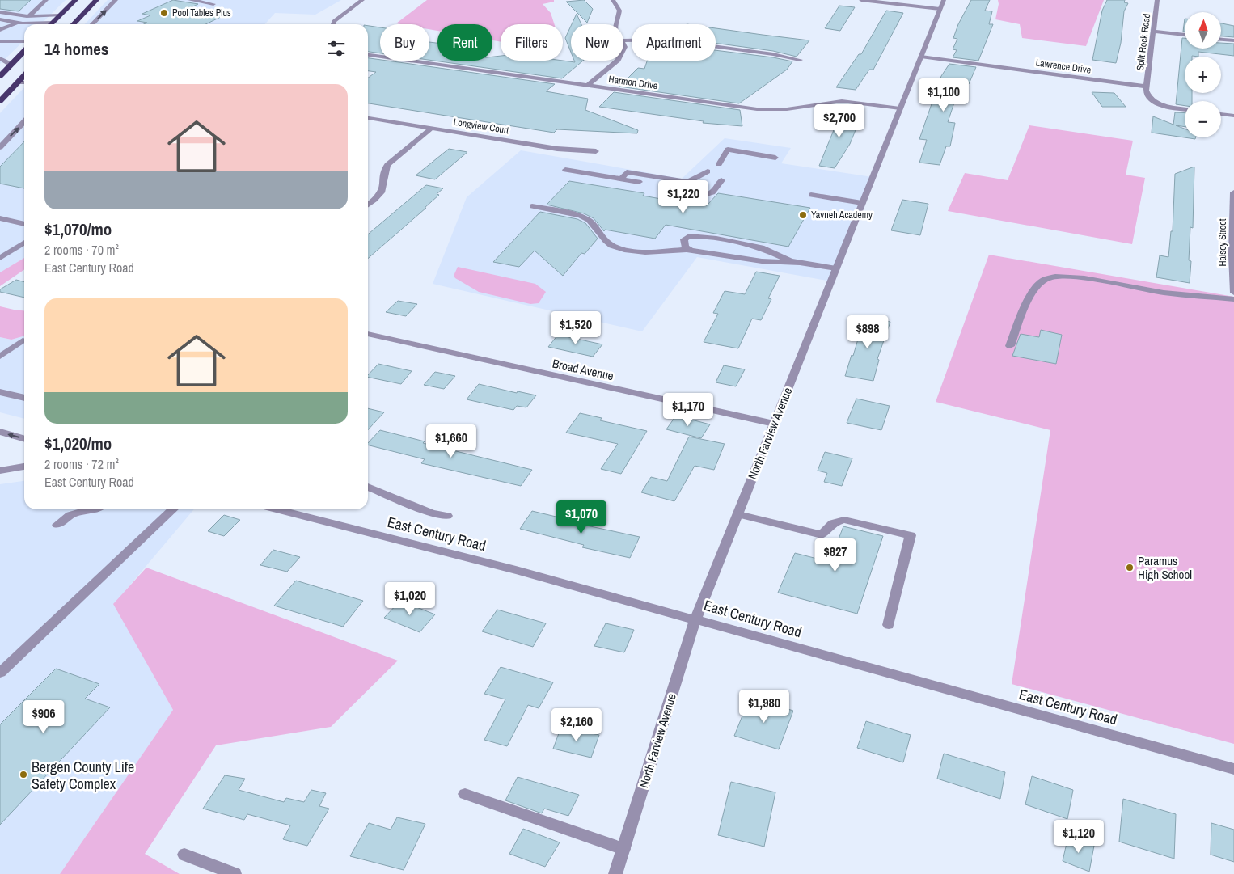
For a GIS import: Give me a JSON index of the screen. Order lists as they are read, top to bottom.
{
  "streets": {
    "street": [
      "Split Rock Road",
      "Lawrence Drive",
      "Harmon Drive",
      "Longview Court",
      "Halsey Street",
      "Broad Avenue",
      "North Farview Avenue",
      "East Century Road"
    ]
  },
  "crossings": [
    ["Split Rock Road", "Lawrence Drive"],
    ["Lawrence Drive", "North Farview Avenue"],
    ["Harmon Drive", "North Farview Avenue"],
    ["Broad Avenue", "North Farview Avenue"],
    ["North Farview Avenue", "East Century Road"]
  ],
  "places": [
    "Pool Tables Plus",
    "Yavneh Academy",
    "Paramus High School",
    "Bergen County Life Safety Complex"
  ],
  "north": "top",
  "page": {
    "map_buttons": ["+", "−"],
    "chip": [
      "Buy",
      "Rent",
      "Filters",
      "New",
      "Apartment"
    ],
    "heading": "14 homes",
    "list": [
      {
        "name": "$1,070/mo",
        "note": "2 rooms · 70 m² · East Century Road"
      },
      {
        "name": "$1,020/mo",
        "note": "2 rooms · 72 m² · East Century Road"
      }
    ],
    "price": [
      "$1,100",
      "$2,700",
      "$1,220",
      "$1,520",
      "$898",
      "$1,170",
      "$1,660",
      "$1,070",
      "$827",
      "$1,020",
      "$1,980",
      "$906",
      "$2,160",
      "$1,120"
    ]
  }
}
